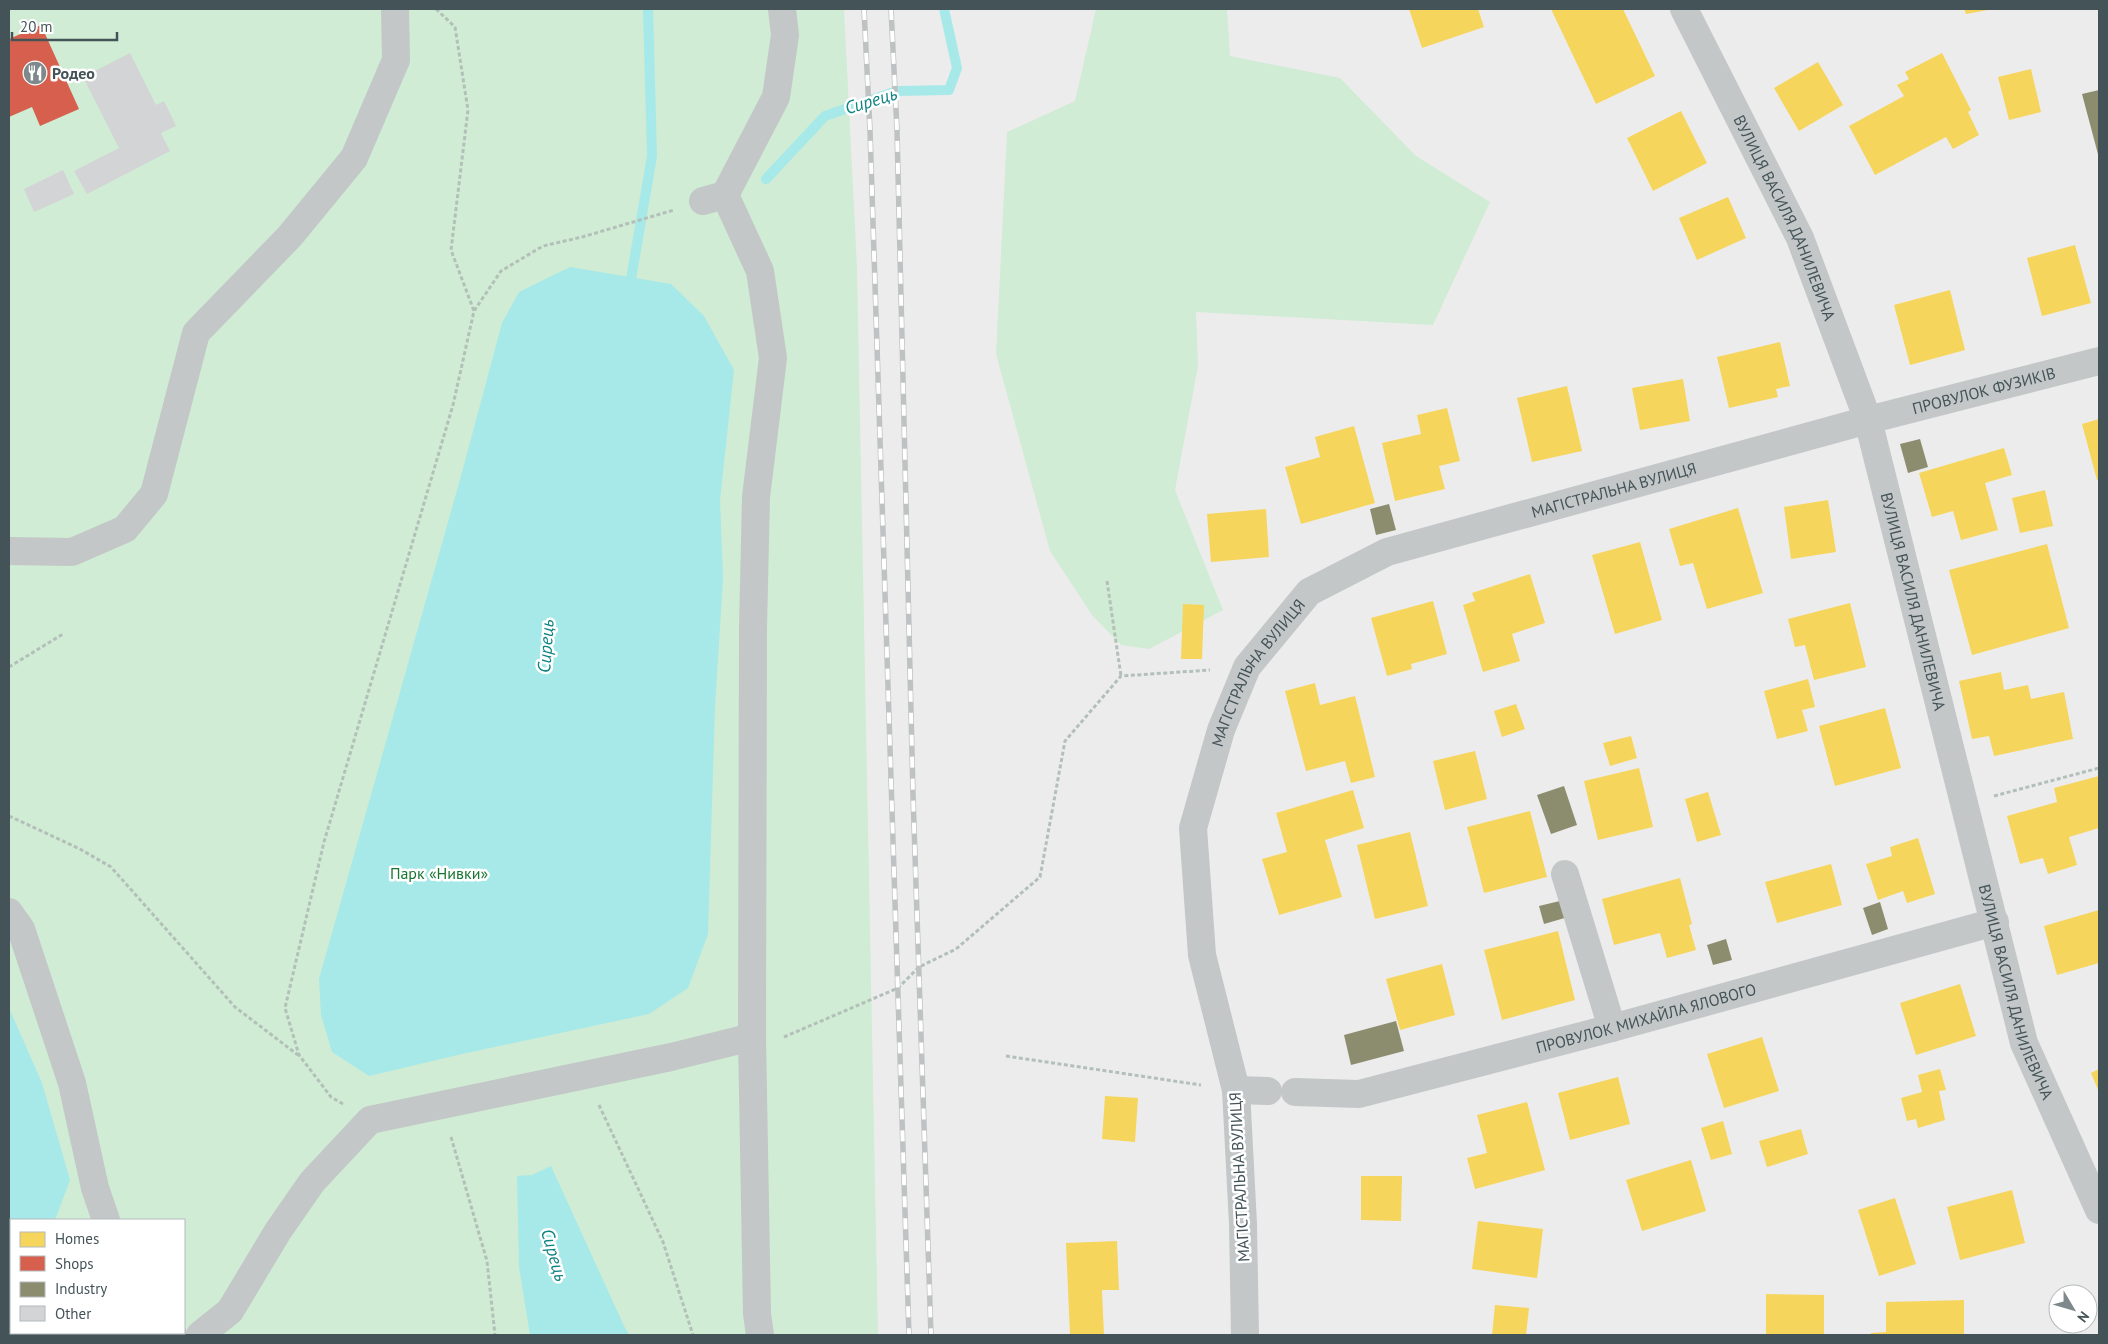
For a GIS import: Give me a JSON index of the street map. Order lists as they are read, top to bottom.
{
  "streets": {
    "street": [
      "ВУЛИЦЯ ВАСИЛЯ ДАНИЛЕВИЧА",
      "ПРОВУЛОК ФУЗИКІВ",
      "МАГІСТРАЛЬНА ВУЛИЦЯ",
      "ПРОВУЛОК МИХАЙЛА ЯЛОВОГО"
    ]
  },
  "crossings": [
    ["ВУЛИЦЯ ВАСИЛЯ ДАНИЛЕВИЧА", "ПРОВУЛОК ФУЗИКІВ"],
    ["ВУЛИЦЯ ВАСИЛЯ ДАНИЛЕВИЧА", "МАГІСТРАЛЬНА ВУЛИЦЯ"],
    ["ВУЛИЦЯ ВАСИЛЯ ДАНИЛЕВИЧА", "ПРОВУЛОК МИХАЙЛА ЯЛОВОГО"],
    ["ПРОВУЛОК ФУЗИКІВ", "МАГІСТРАЛЬНА ВУЛИЦЯ"]
  ],
  "water": ["Сирець"],
  "parks": ["Парк «Нивки»"],
  "places": {
    "restaurant": ["Родео"]
  },
  "legend": [
    "Homes",
    "Shops",
    "Industry",
    "Other"
  ],
  "scale_bar": "20 m",
  "north": "bottom right"
}
